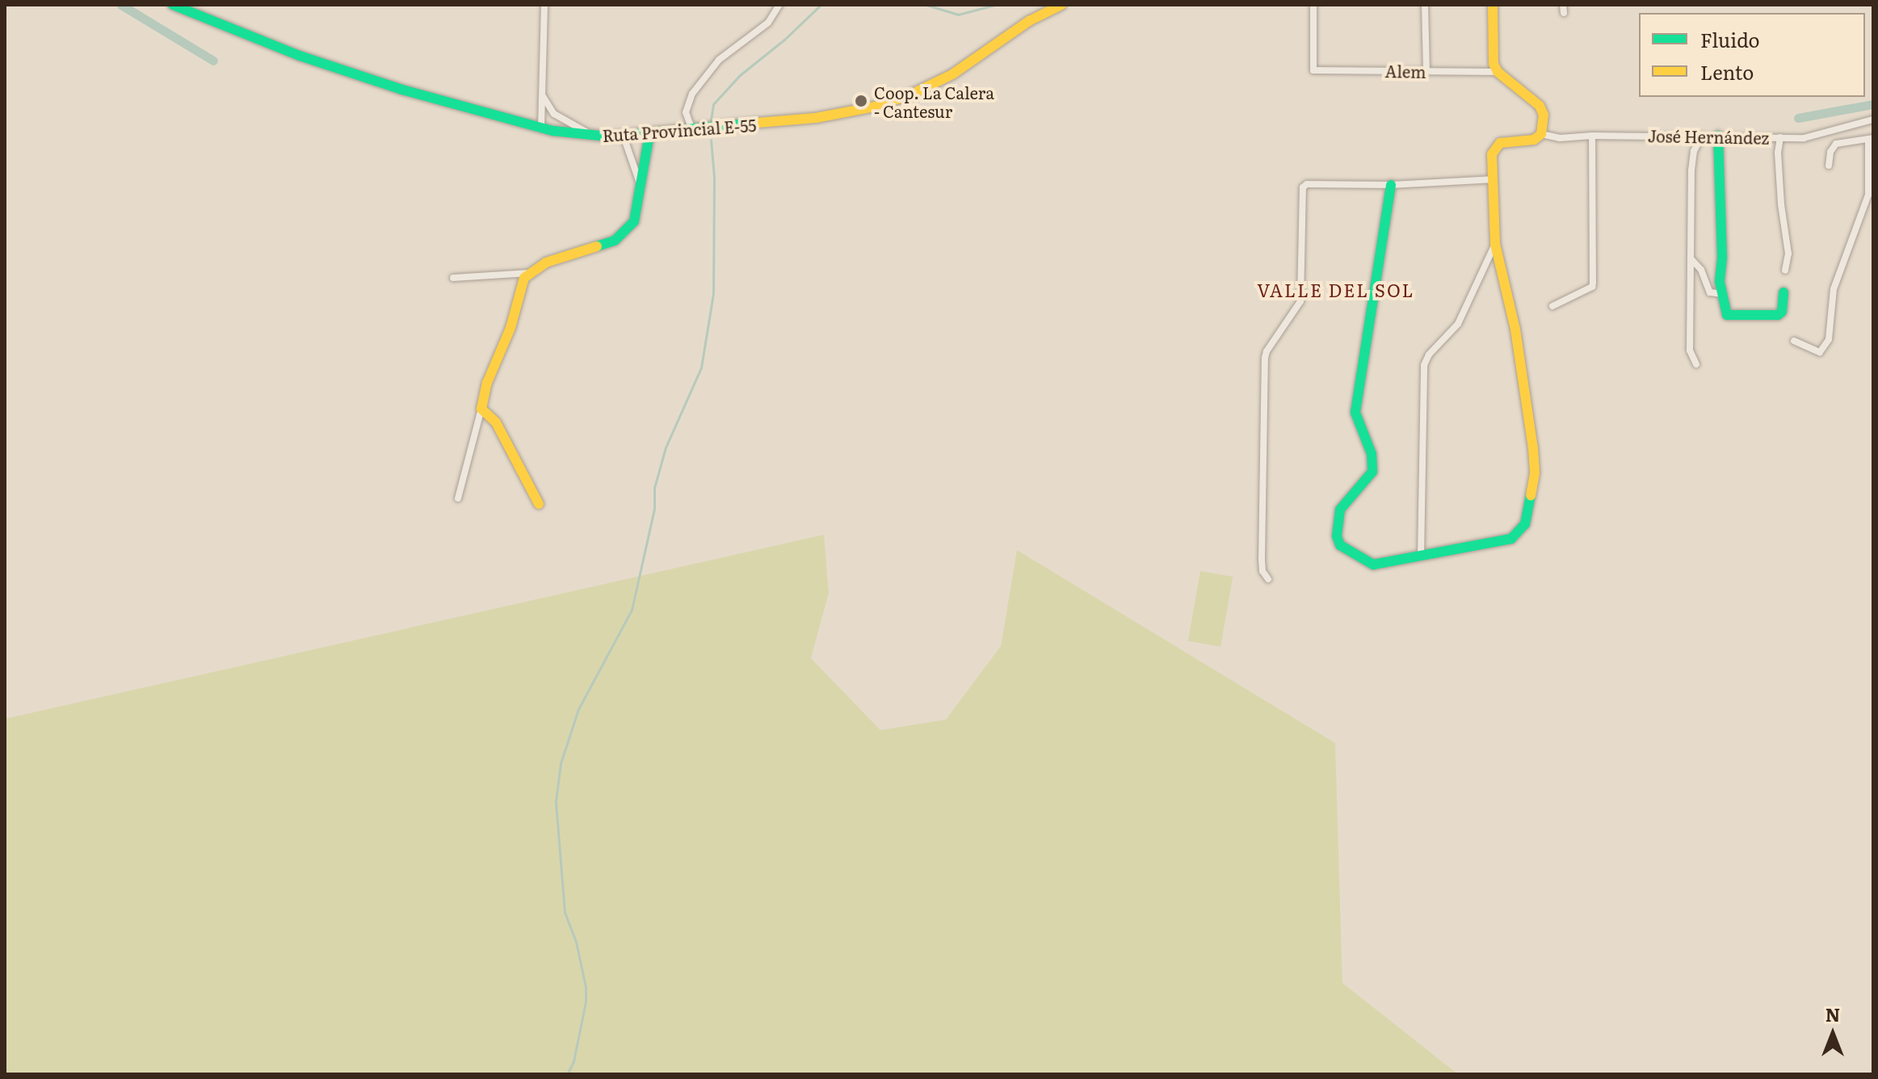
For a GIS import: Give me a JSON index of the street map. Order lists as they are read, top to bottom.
{
  "streets": {
    "street": ["Alem", "Ruta Provincial E-55", "José Hernández"]
  },
  "districts": ["VALLE DEL SOL"],
  "places": ["Coop. La Calera - Cantesur"],
  "legend": ["Fluido", "Lento"],
  "north": "top"
}
